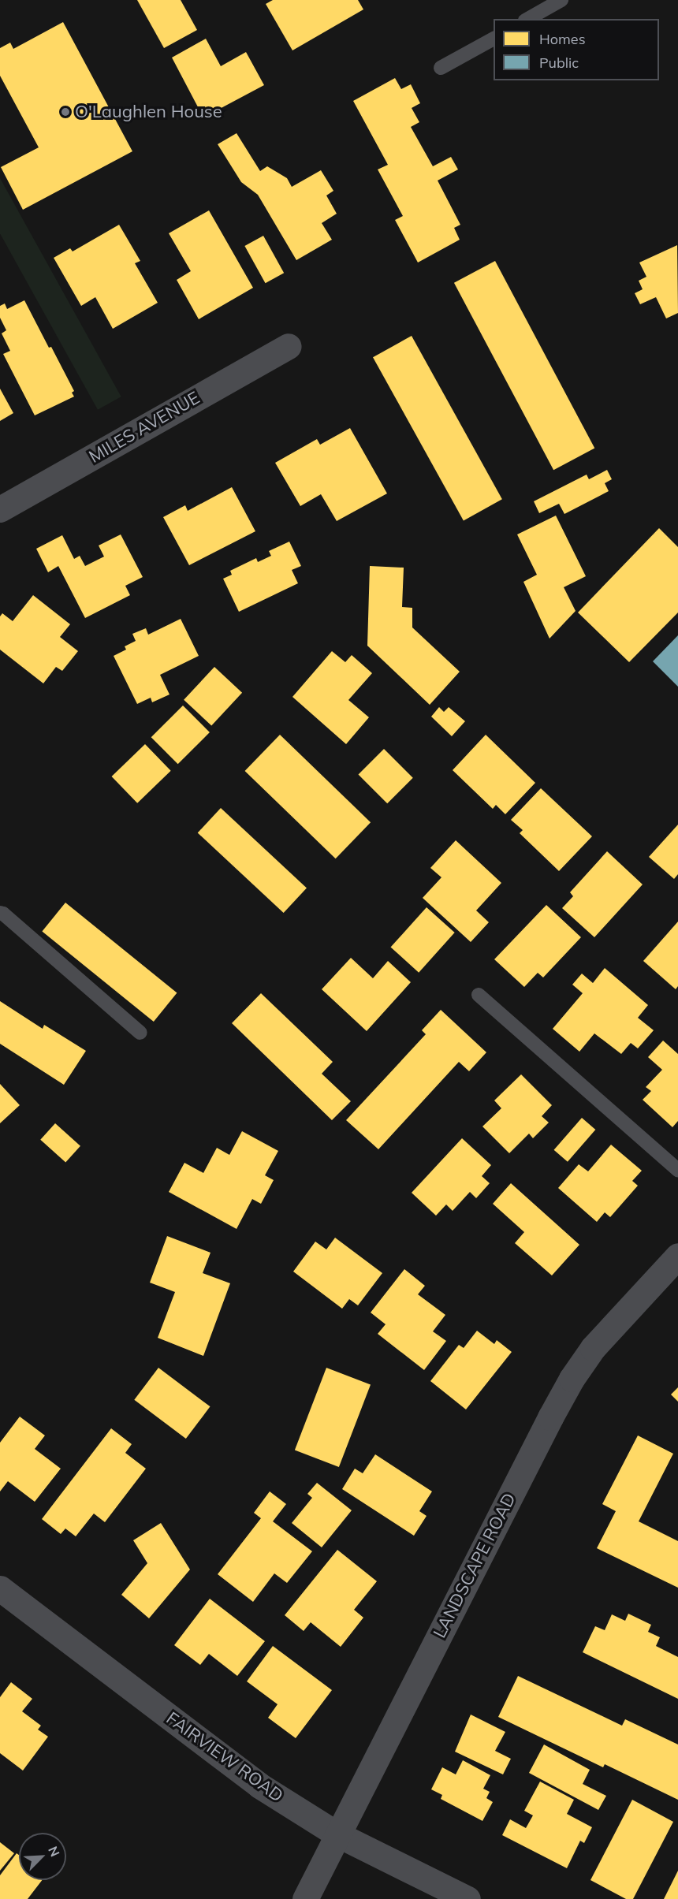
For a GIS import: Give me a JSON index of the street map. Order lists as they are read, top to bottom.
{
  "streets": {
    "street": ["MILES AVENUE", "LANDSCAPE ROAD", "FAIRVIEW ROAD"]
  },
  "crossings": [
    ["LANDSCAPE ROAD", "FAIRVIEW ROAD"]
  ],
  "places": ["O'Laughlen House"],
  "legend": ["Homes", "Public"],
  "north": "top right"
}
